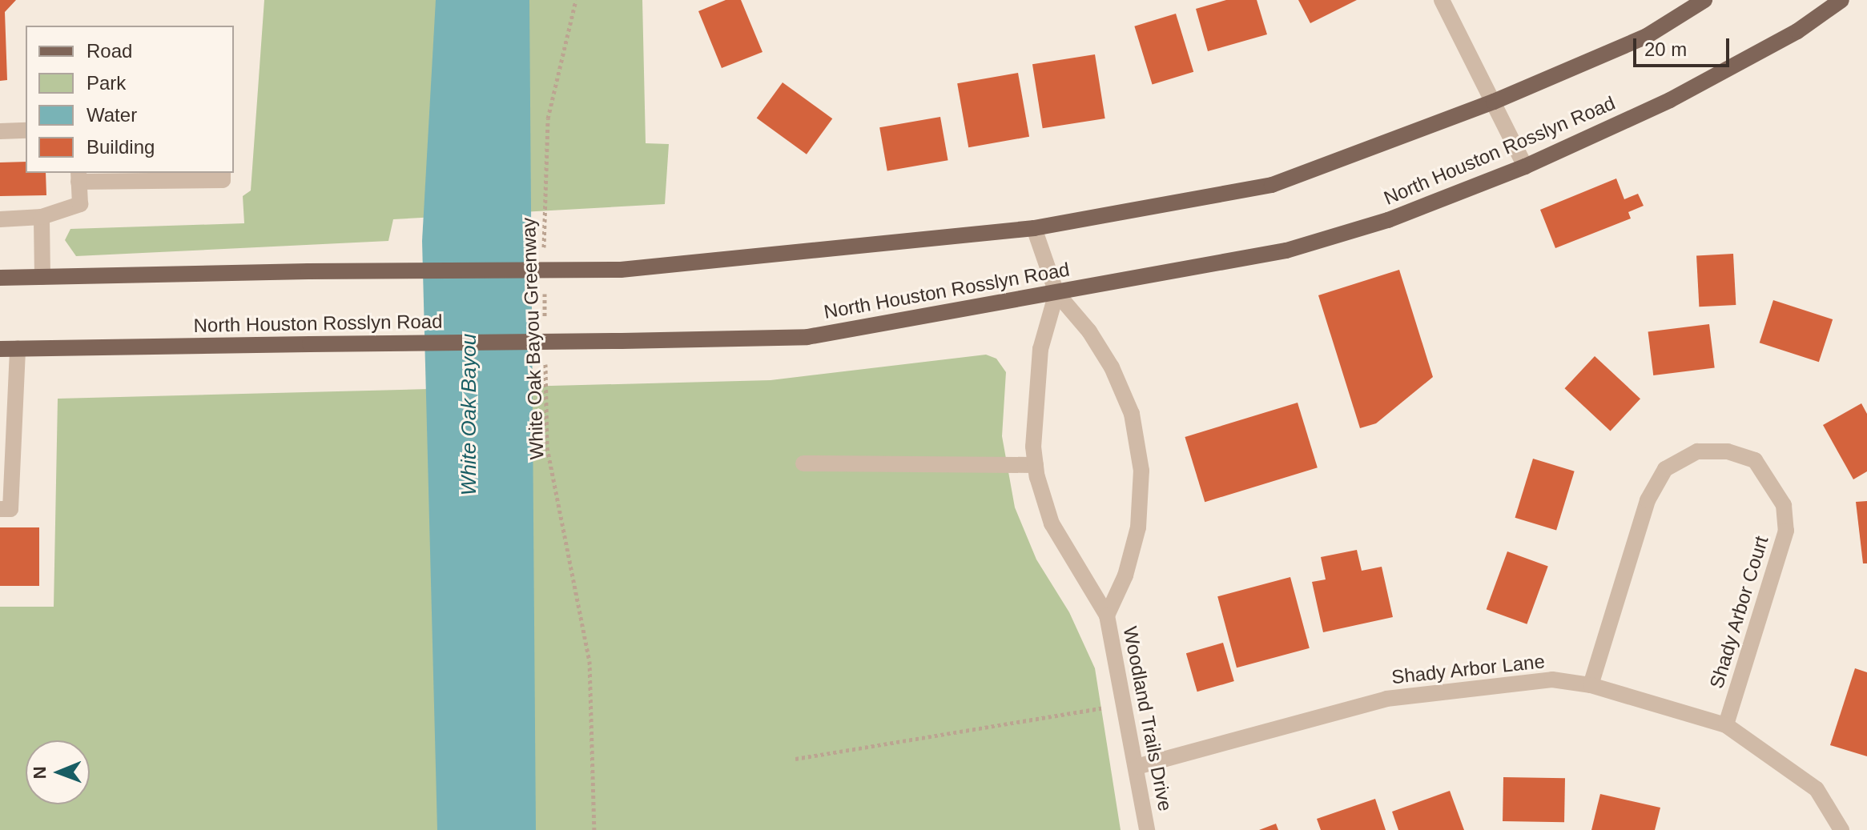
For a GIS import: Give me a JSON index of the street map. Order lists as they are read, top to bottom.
{
  "streets": {
    "main road": ["North Houston Rosslyn Road"],
    "street": ["Shady Arbor Court", "Shady Arbor Lane", "Woodland Trails Drive"],
    "path": ["White Oak Bayou Greenway"]
  },
  "crossings": [
    ["North Houston Rosslyn Road", "Woodland Trails Drive"],
    ["Shady Arbor Court", "Shady Arbor Lane"],
    ["Shady Arbor Lane", "Woodland Trails Drive"]
  ],
  "water": ["White Oak Bayou"],
  "legend": [
    "Road",
    "Park",
    "Water",
    "Building"
  ],
  "scale_bar": "20 m",
  "north": "left"
}
